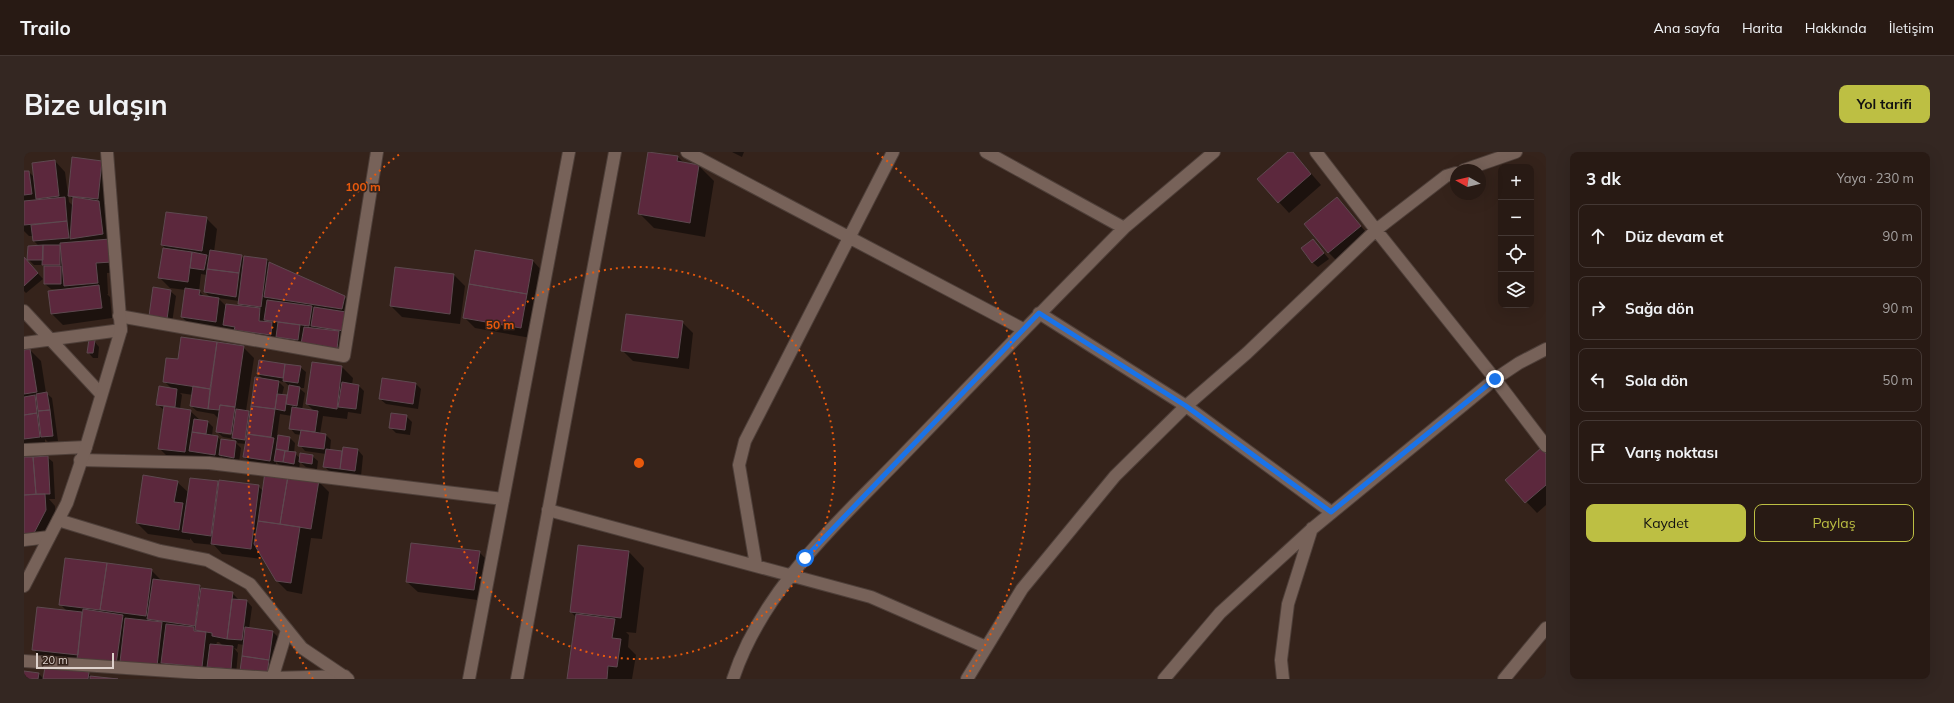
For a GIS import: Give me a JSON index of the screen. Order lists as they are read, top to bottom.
{
  "scale_bar": "20 m",
  "north": "left",
  "page": {
    "header": "Trailo",
    "nav": [
      "Ana sayfa",
      "Harita",
      "Hakkında",
      "İletişim"
    ],
    "buttons": [
      "Yol tarifi",
      ["Kaydet", "Paylaş"]
    ],
    "title": "Bize ulaşın",
    "heading": ["3 dk", "Yaya · 230 m"],
    "map_buttons": ["+", "−"],
    "list": [
      ["Düz devam et", "90 m"],
      ["Sağa dön", "90 m"],
      ["Sola dön", "50 m"],
      "Varış noktası"
    ],
    "scale": "20 m"
  },
  "rings": ["100 m", "50 m"]
}
